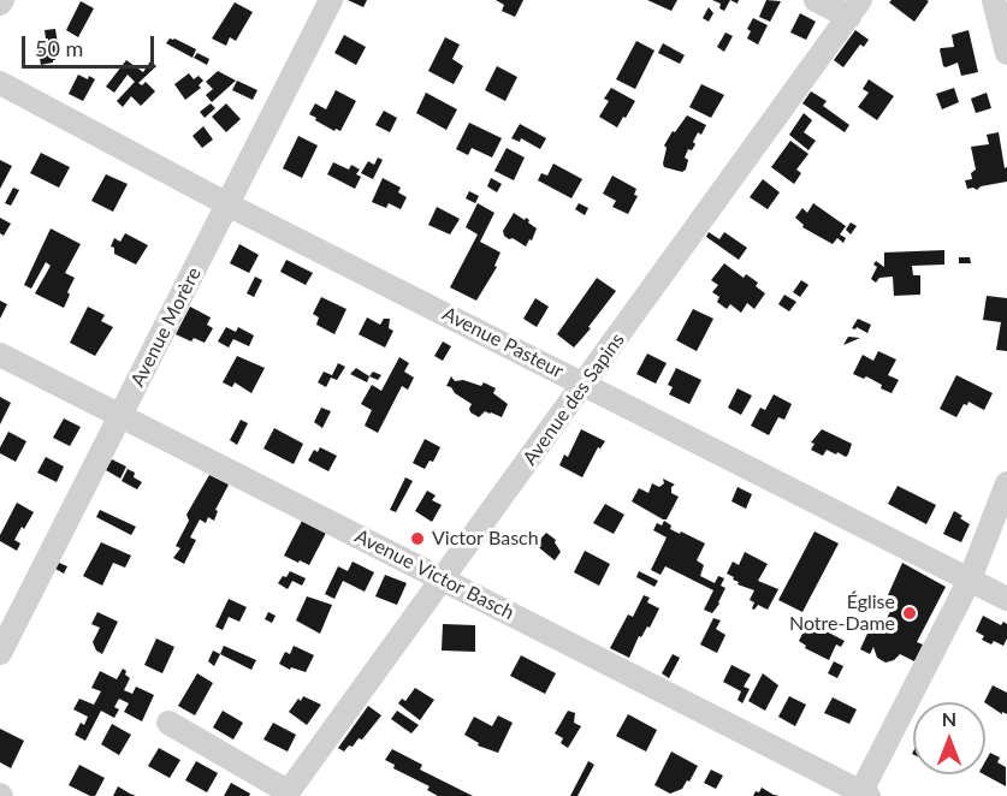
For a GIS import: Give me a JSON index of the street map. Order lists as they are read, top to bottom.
{
  "streets": {
    "street": [
      "Avenue Morère",
      "Avenue Pasteur",
      "Avenue des Sapins",
      "Avenue Victor Basch"
    ]
  },
  "crossings": [
    ["Avenue Morère", "Avenue Pasteur"],
    ["Avenue Morère", "Avenue Victor Basch"],
    ["Avenue Pasteur", "Avenue des Sapins"],
    ["Avenue des Sapins", "Avenue Victor Basch"]
  ],
  "places": ["Victor Basch", "Église Notre-Dame"],
  "scale_bar": "50 m",
  "north": "top"
}
